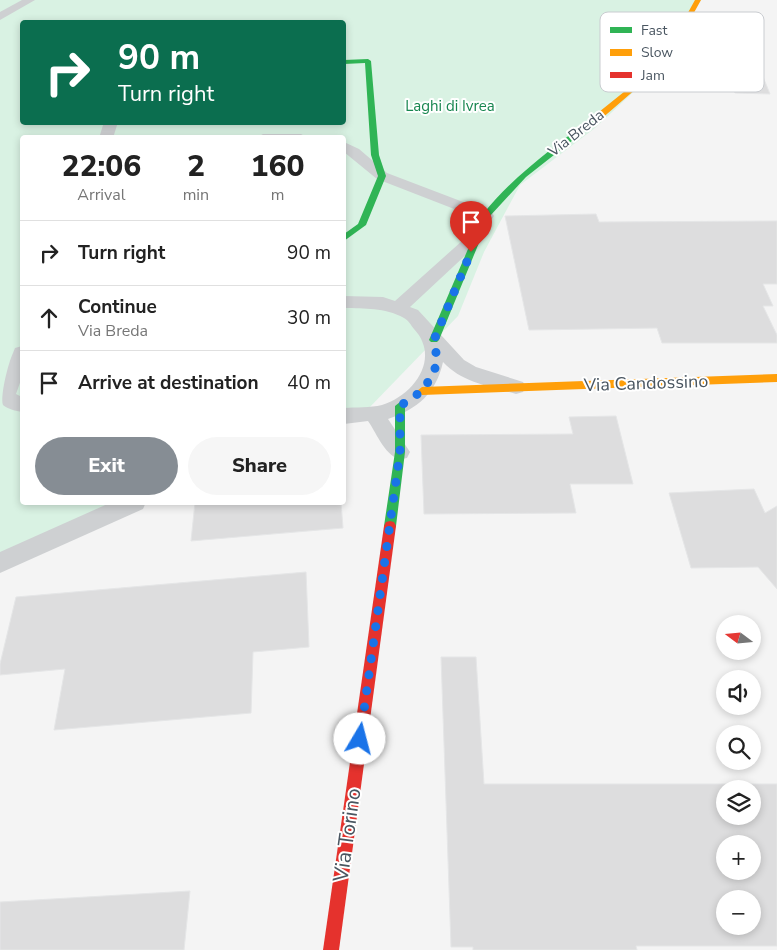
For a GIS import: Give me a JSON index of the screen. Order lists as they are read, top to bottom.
{
  "streets": {
    "street": ["Via Breda", "Via Candossino", "Via Torino"]
  },
  "crossings": [
    ["Via Breda", "Via Candossino"]
  ],
  "parks": ["Laghi di Ivrea"],
  "legend": ["Fast", "Slow", "Jam"],
  "north": "left",
  "page": {
    "turn": ["90 m", "Turn right"],
    "eta": [
      "22:06",
      "Arrival",
      "2",
      "min",
      "160",
      "m"
    ],
    "list": [
      {
        "name": "Turn right",
        "value": "90 m"
      },
      {
        "name": "Continue",
        "note": "Via Breda",
        "value": "30 m"
      },
      {
        "name": "Arrive at destination",
        "value": "40 m"
      }
    ],
    "buttons": ["Exit", "Share"],
    "map_buttons": ["+", "−"]
  }
}
